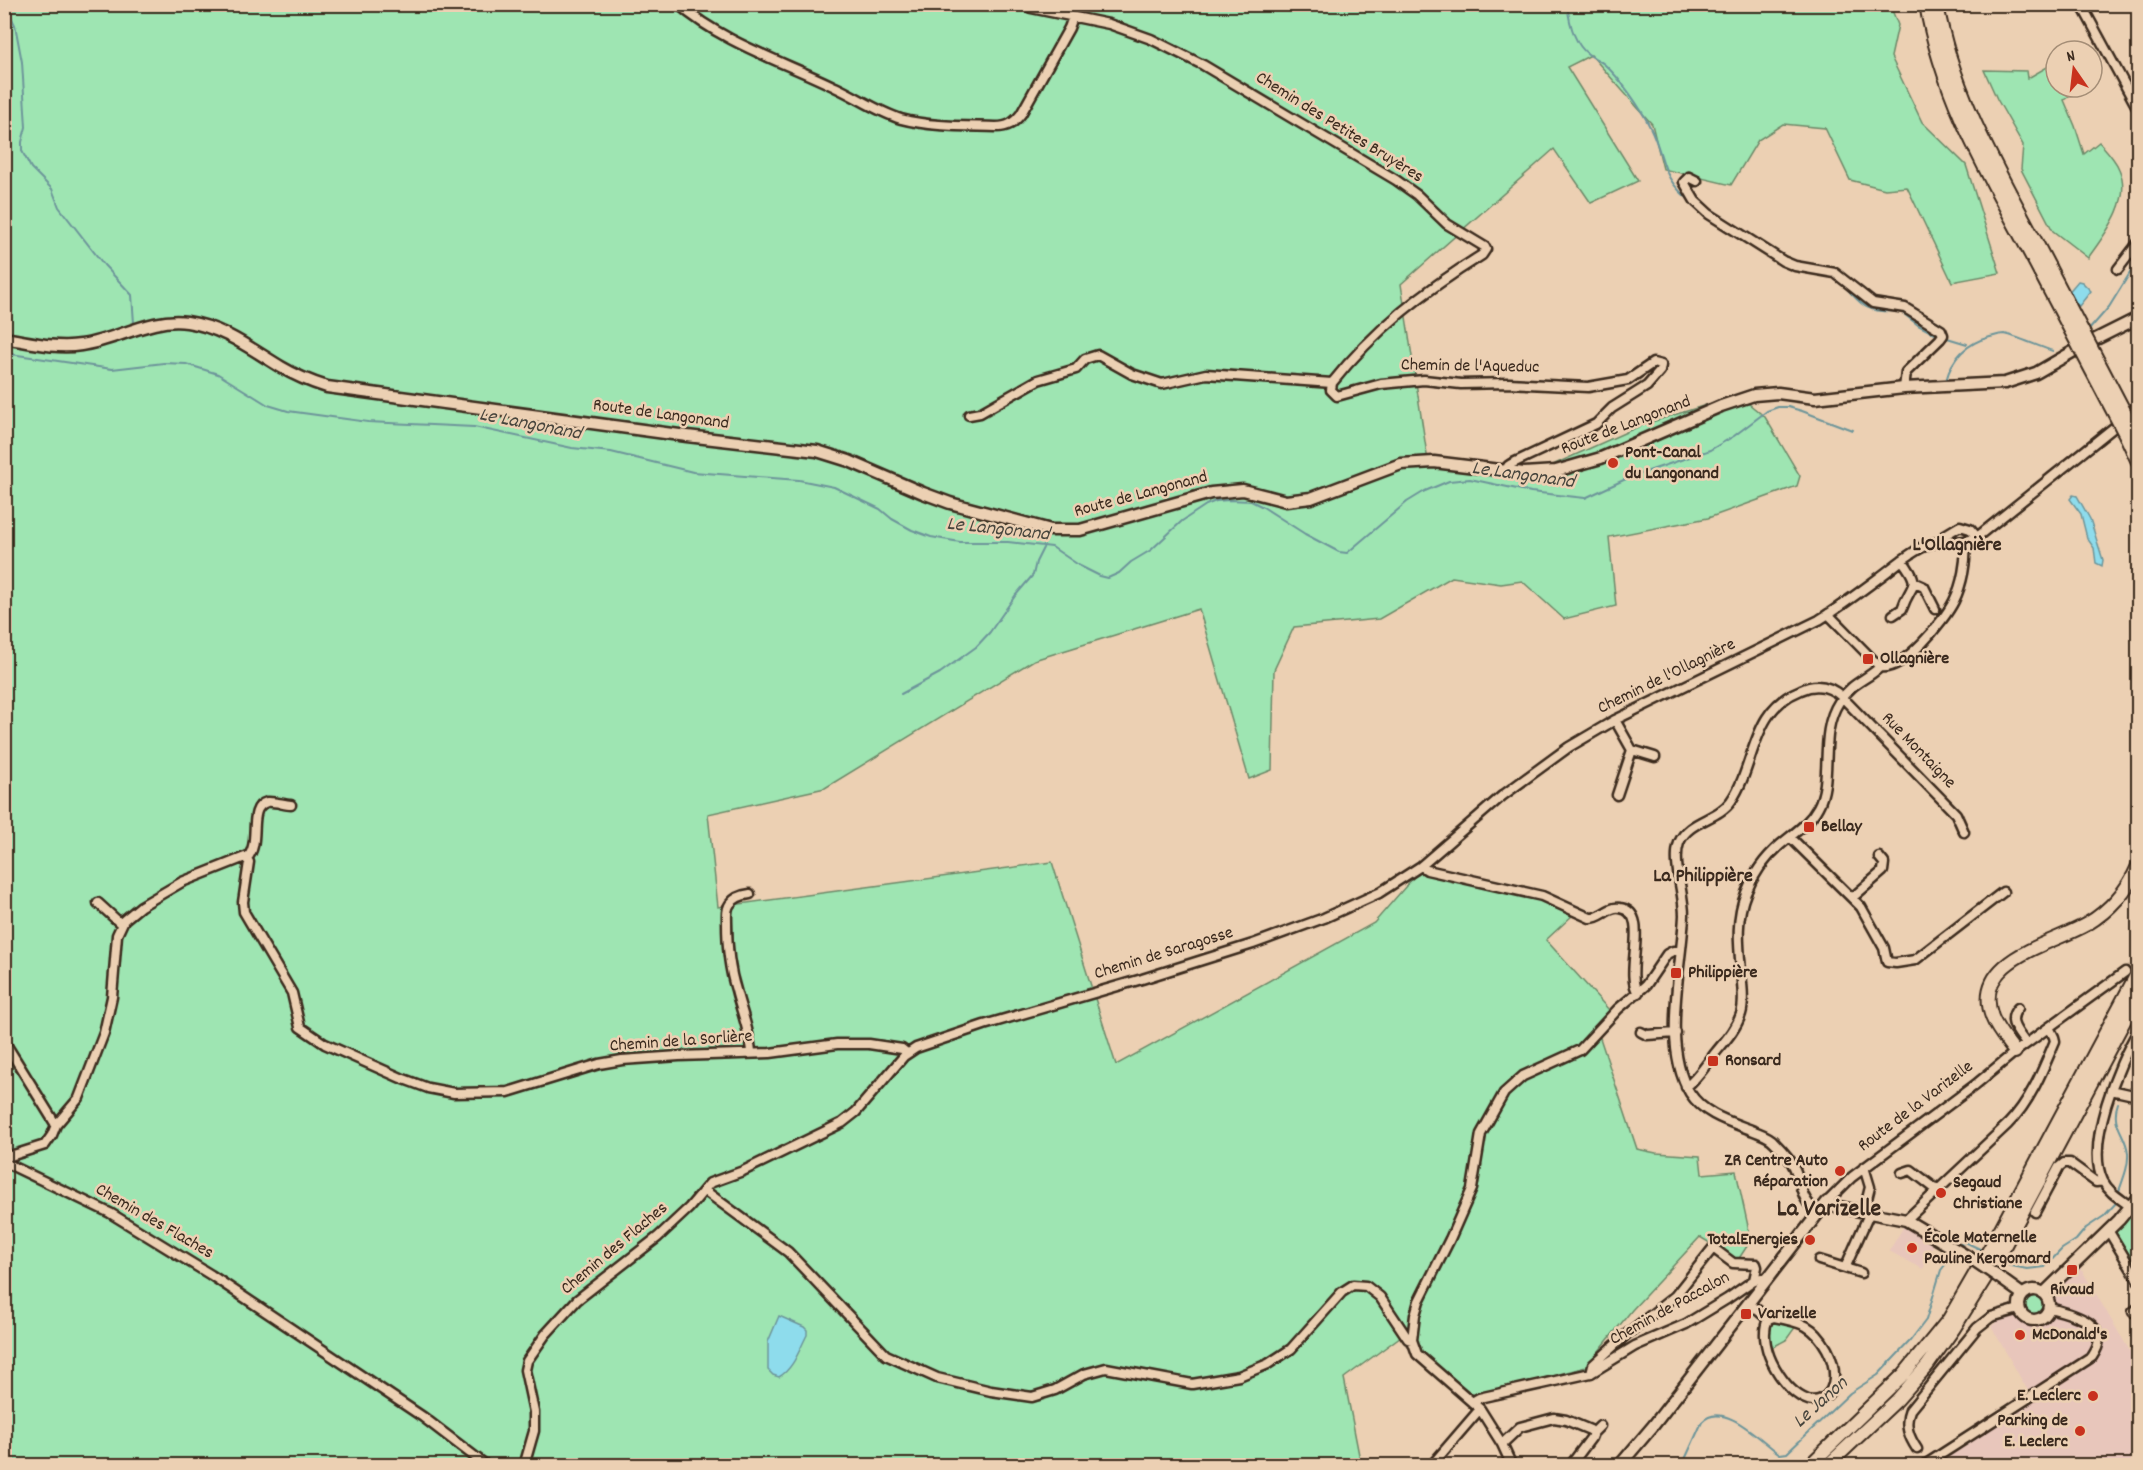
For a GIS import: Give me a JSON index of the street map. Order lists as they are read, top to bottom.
{
  "streets": {
    "main road": ["Route de Langonand", "Route de la Varizelle"],
    "street": [
      "Chemin des Petites Bruyères",
      "Chemin de l'Aqueduc",
      "Chemin de l'Ollagnière",
      "Rue Montaigne",
      "Chemin de Saragosse",
      "Chemin de la Sorlière",
      "Chemin des Flaches",
      "Chemin de Paccalon"
    ]
  },
  "crossings": [
    ["Chemin des Petites Bruyères", "Chemin de l'Aqueduc"],
    ["Chemin de l'Aqueduc", "Route de Langonand"],
    ["Chemin de l'Ollagnière", "Chemin de Saragosse"],
    ["Chemin de Saragosse", "Chemin de la Sorlière"],
    ["Chemin de Saragosse", "Chemin des Flaches"],
    ["Chemin de la Sorlière", "Chemin des Flaches"],
    ["Route de la Varizelle", "Chemin de Paccalon"]
  ],
  "districts": ["L'Ollagnière", "La Philippière", "La Varizelle"],
  "water": ["Le Langonand", "Le Janon"],
  "places": {
    "other": [
      "Pont-Canal du Langonand",
      "ZR Centre Auto Réparation",
      "Segaud Christiane",
      "TotalEnergies",
      "École Maternelle Pauline Kergomard",
      "McDonald's",
      "E. Leclerc",
      "Parking de E. Leclerc"
    ],
    "transit": [
      "Ollagnière",
      "Bellay",
      "Philippière",
      "Ronsard",
      "Rivaud",
      "Varizelle"
    ]
  },
  "north": "top"
}
